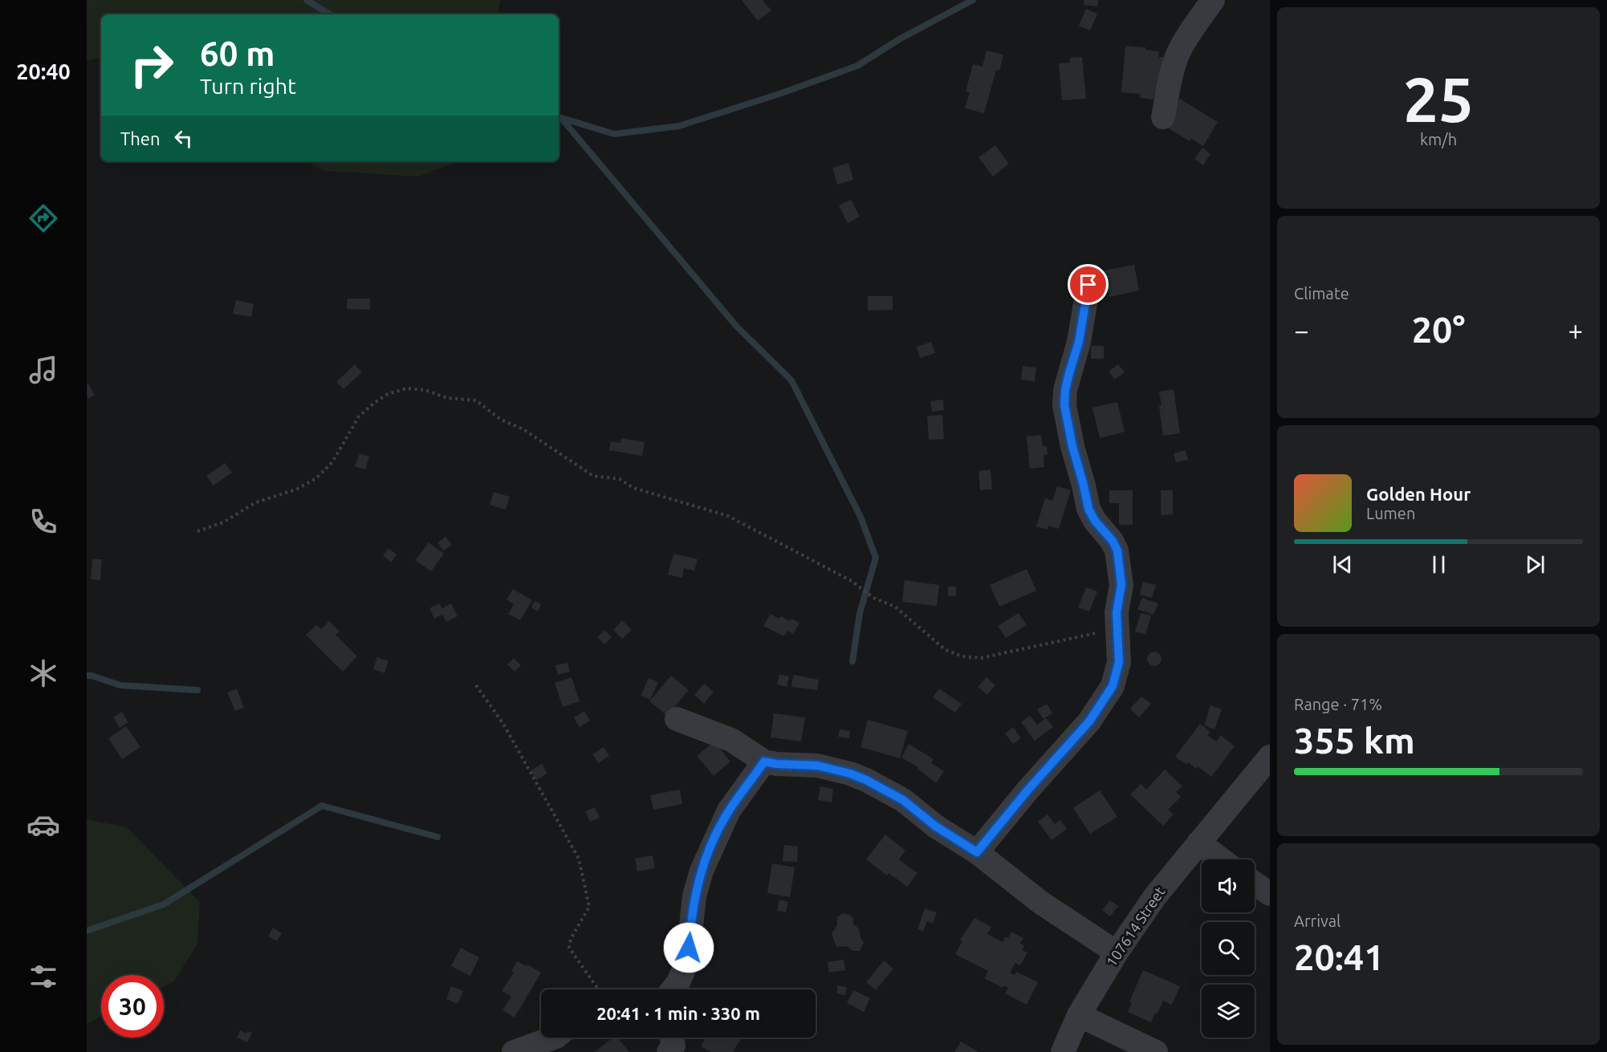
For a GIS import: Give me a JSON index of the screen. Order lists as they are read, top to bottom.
{
  "streets": {
    "street": ["107614 Street"]
  },
  "page": {
    "tabs": "20:40",
    "tile": [
      ["25", "km/h"],
      "Climate",
      ["Range · 71%", "355 km"],
      ["Arrival", "20:41"]
    ],
    "turn": ["60 m", "Turn right"],
    "then": "Then",
    "heat": ["−", "20°", "+"],
    "song": ["Golden Hour", "Lumen"],
    "limit": "30",
    "trip": "20:41 · 1 min · 330 m"
  }
}
